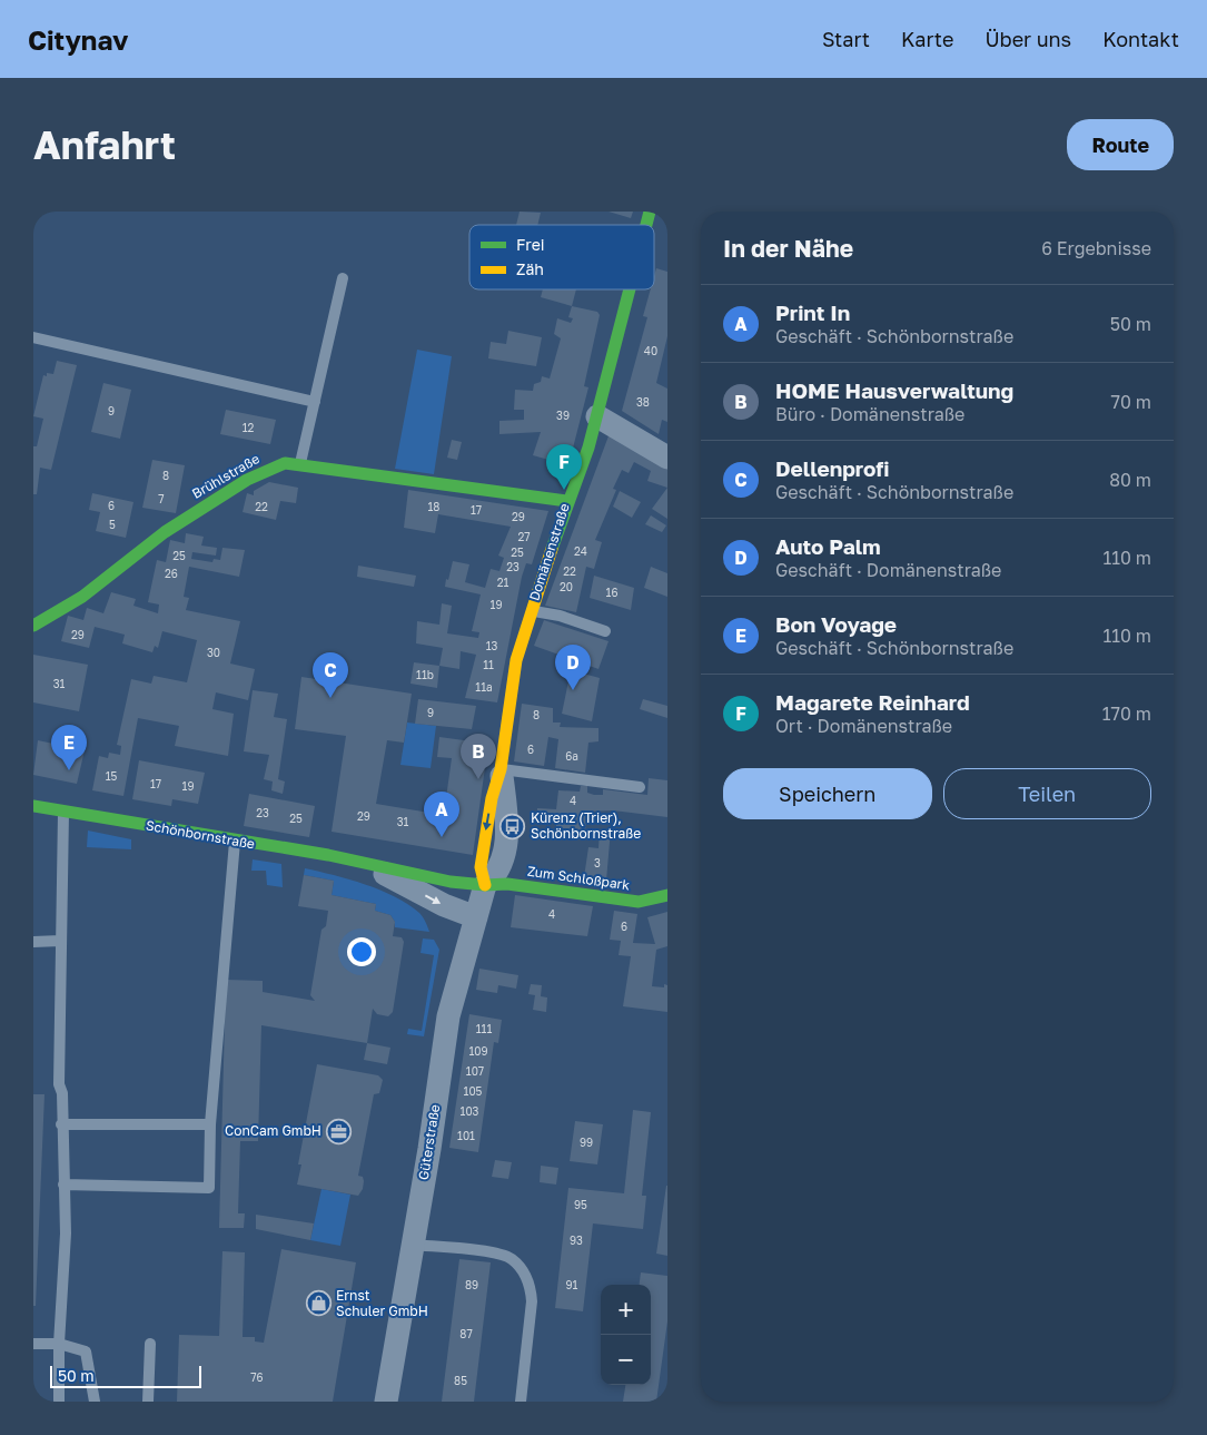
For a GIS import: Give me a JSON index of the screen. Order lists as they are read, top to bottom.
{
  "streets": {
    "street": [
      "Brühlstraße",
      "Domänenstraße",
      "Schönbornstraße",
      "Zum Schloßpark",
      "Güterstraße"
    ]
  },
  "crossings": [
    ["Brühlstraße", "Domänenstraße"],
    ["Domänenstraße", "Schönbornstraße"],
    ["Domänenstraße", "Zum Schloßpark"],
    ["Domänenstraße", "Güterstraße"],
    ["Schönbornstraße", "Zum Schloßpark"],
    ["Schönbornstraße", "Güterstraße"],
    ["Zum Schloßpark", "Güterstraße"]
  ],
  "places": {
    "bus stop": ["Kürenz (Trier), Schönbornstraße"],
    "office": ["ConCam GmbH"],
    "shop": ["Ernst Schuler GmbH"]
  },
  "house_numbers": [
    "40",
    "38",
    "9",
    "39",
    "12",
    "8",
    "7",
    "6",
    "22",
    "18",
    "17",
    "29",
    "5",
    "27",
    "24",
    "25",
    "25",
    "23",
    "22",
    "26",
    "21",
    "20",
    "16",
    "19",
    "29",
    "13",
    "30",
    "11",
    "11b",
    "31",
    "11a",
    "9",
    "8",
    "6",
    "6a",
    "15",
    "17",
    "19",
    "4",
    "23",
    "29",
    "25",
    "31",
    "3",
    "4",
    "6",
    "111",
    "109",
    "107",
    "105",
    "103",
    "101",
    "99",
    "95",
    "93",
    "89",
    "91",
    "87",
    "76",
    "85"
  ],
  "legend": ["Frei", "Zäh"],
  "scale_bar": "50 m",
  "page": {
    "header": "Citynav",
    "nav": [
      "Start",
      "Karte",
      "Über uns",
      "Kontakt"
    ],
    "buttons": [
      "Route",
      ["Speichern", "Teilen"]
    ],
    "title": "Anfahrt",
    "heading": ["In der Nähe", "6 Ergebnisse"],
    "list": [
      {
        "mark": "A",
        "name": "Print In",
        "note": "Geschäft · Schönbornstraße",
        "value": "50 m"
      },
      {
        "mark": "B",
        "name": "HOME Hausverwaltung",
        "note": "Büro · Domänenstraße",
        "value": "70 m"
      },
      {
        "mark": "C",
        "name": "Dellenprofi",
        "note": "Geschäft · Schönbornstraße",
        "value": "80 m"
      },
      {
        "mark": "D",
        "name": "Auto Palm",
        "note": "Geschäft · Domänenstraße",
        "value": "110 m"
      },
      {
        "mark": "E",
        "name": "Bon Voyage",
        "note": "Geschäft · Schönbornstraße",
        "value": "110 m"
      },
      {
        "mark": "F",
        "name": "Magarete Reinhard",
        "note": "Ort · Domänenstraße",
        "value": "170 m"
      }
    ],
    "pins": [
      "F",
      "D",
      "C",
      "E",
      "B",
      "A"
    ],
    "map_buttons": ["+", "−"],
    "scale": "50 m"
  }
}
